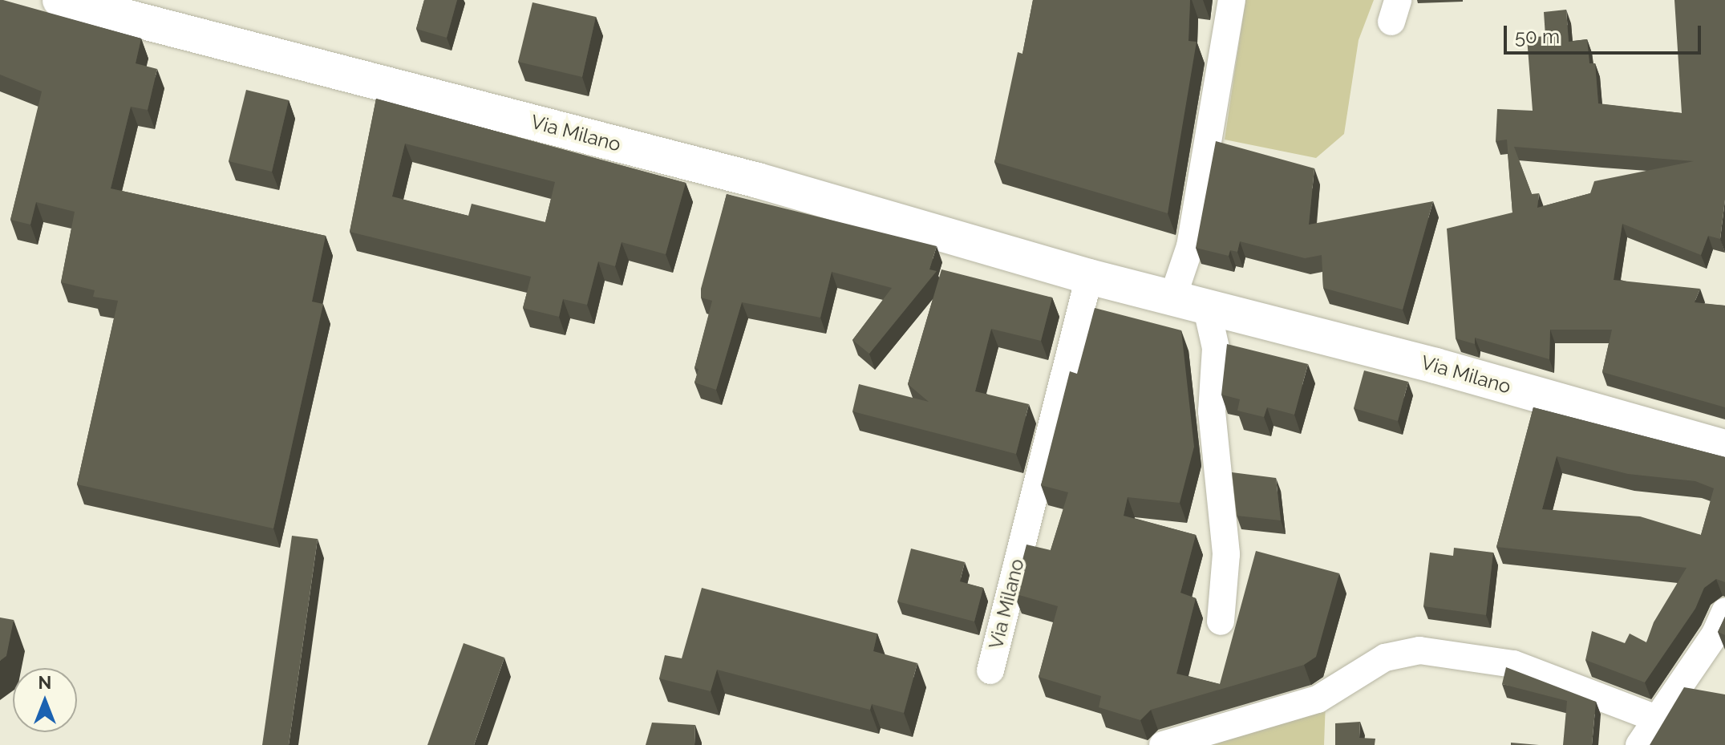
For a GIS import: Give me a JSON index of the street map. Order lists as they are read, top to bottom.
{
  "streets": {
    "main road": ["Via Milano"]
  },
  "scale_bar": "50 m",
  "north": "top"
}
